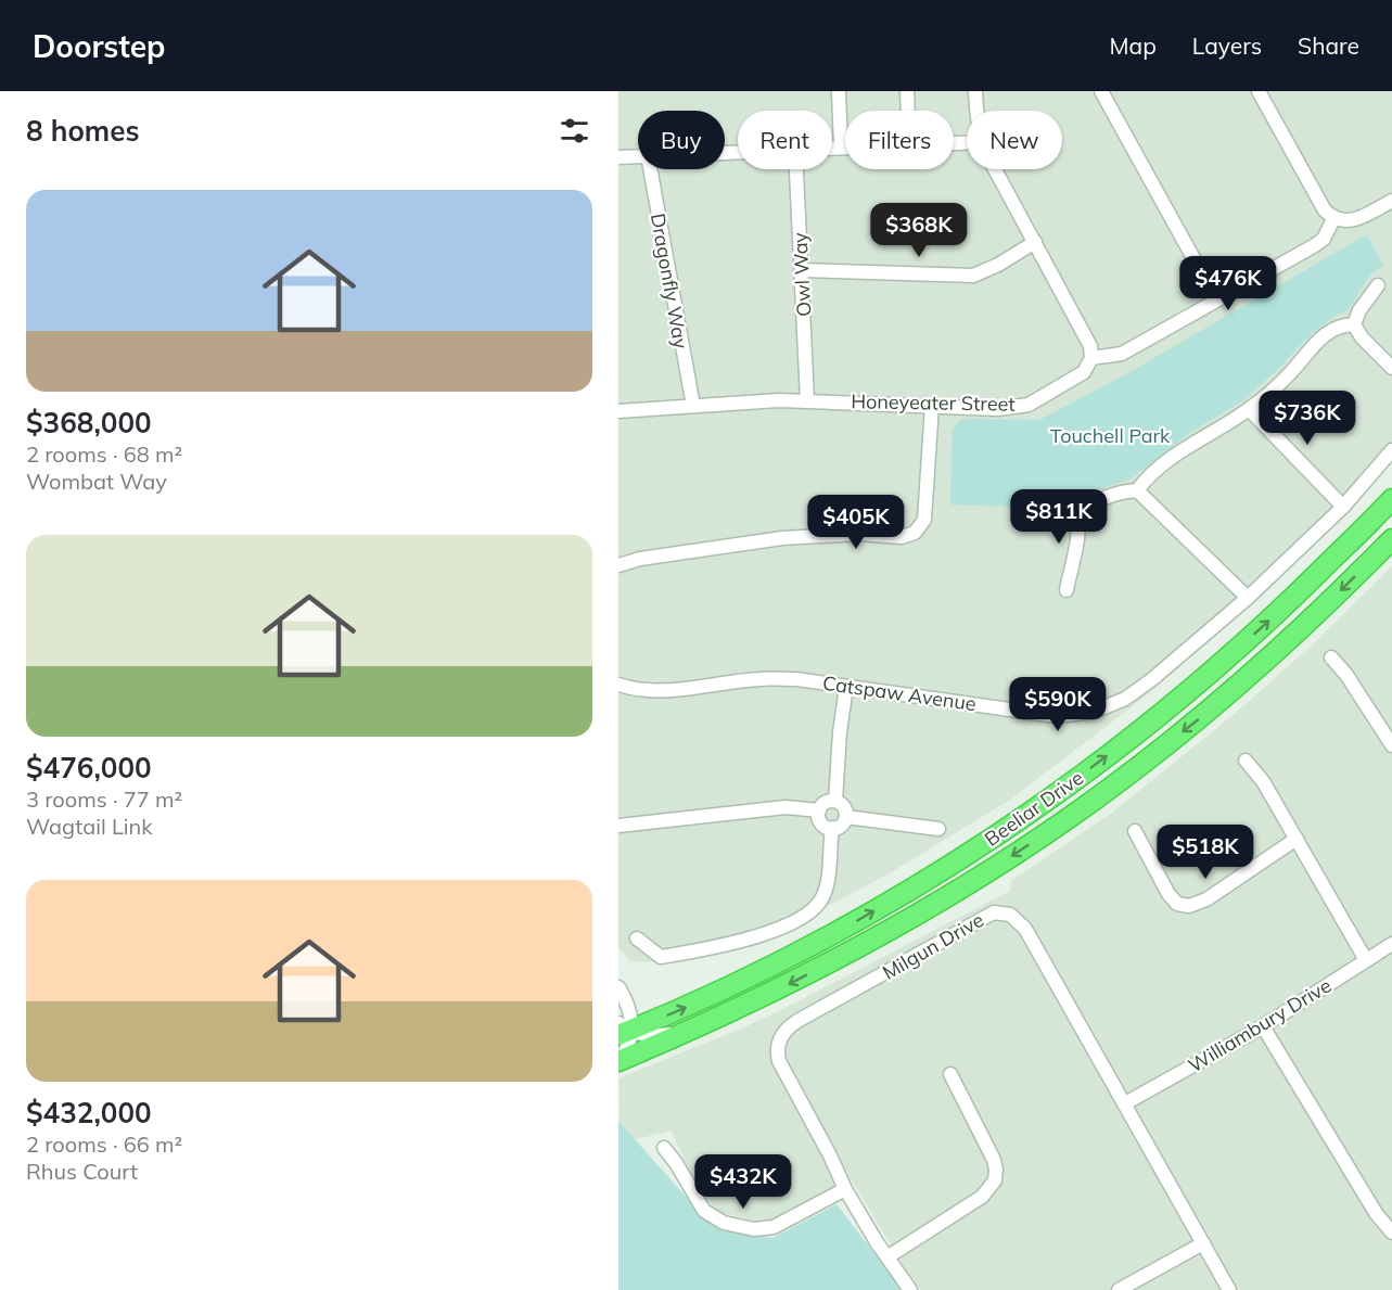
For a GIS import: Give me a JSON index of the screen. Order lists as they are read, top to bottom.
{
  "streets": {
    "highway": ["Beeliar Drive"],
    "street": [
      "Owl Way",
      "Dragonfly Way",
      "Honeyeater Street",
      "Catspaw Avenue",
      "Milgun Drive",
      "Williambury Drive"
    ]
  },
  "crossings": [
    ["Owl Way", "Honeyeater Street"],
    ["Dragonfly Way", "Honeyeater Street"],
    ["Milgun Drive", "Williambury Drive"]
  ],
  "parks": ["Touchell Park"],
  "page": {
    "header": "Doorstep",
    "nav": ["Map", "Layers", "Share"],
    "heading": "8 homes",
    "chip": [
      "Buy",
      "Rent",
      "Filters",
      "New"
    ],
    "list": [
      {
        "name": "$368,000",
        "note": "2 rooms · 68 m² · Wombat Way"
      },
      {
        "name": "$476,000",
        "note": "3 rooms · 77 m² · Wagtail Link"
      },
      {
        "name": "$432,000",
        "note": "2 rooms · 66 m² · Rhus Court"
      }
    ],
    "price": [
      "$368K",
      "$476K",
      "$736K",
      "$811K",
      "$405K",
      "$590K",
      "$518K",
      "$432K"
    ]
  }
}
